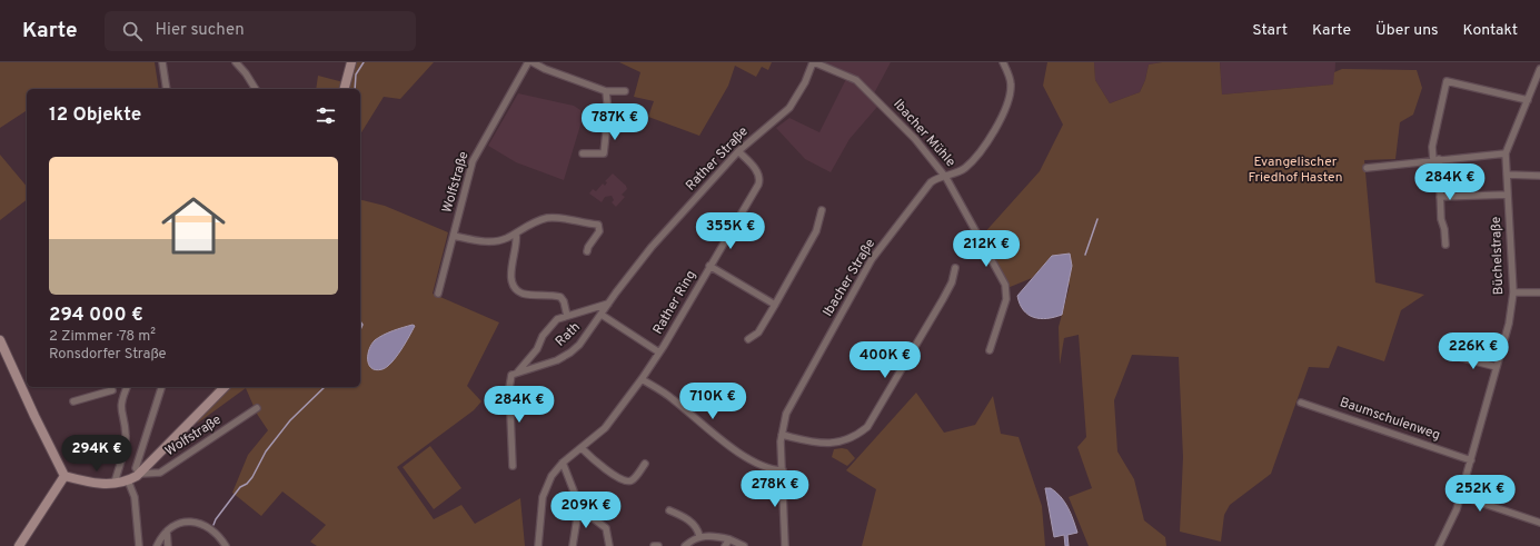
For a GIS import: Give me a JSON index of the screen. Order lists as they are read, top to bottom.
{
  "streets": {
    "street": [
      "Ibacher Mühle",
      "Rather Straße",
      "Wolfstraße",
      "Büchelstraße",
      "Ibacher Straße",
      "Rather Ring",
      "Rath",
      "Baumschulenweg"
    ]
  },
  "crossings": [
    ["Ibacher Mühle", "Rather Straße"],
    ["Ibacher Mühle", "Ibacher Straße"],
    ["Rather Straße", "Rather Ring"],
    ["Rather Straße", "Rath"],
    ["Büchelstraße", "Baumschulenweg"],
    ["Rather Ring", "Rath"]
  ],
  "parks": ["Evangelischer Friedhof Hasten"],
  "page": {
    "header": "Karte",
    "search": "Hier suchen",
    "nav": [
      "Start",
      "Karte",
      "Über uns",
      "Kontakt"
    ],
    "heading": "12 Objekte",
    "price": [
      "787K €",
      "284K €",
      "355K €",
      "212K €",
      "226K €",
      "400K €",
      "710K €",
      "284K €",
      "294K €",
      "278K €",
      "252K €",
      "209K €"
    ],
    "list": [
      {
        "name": "294 000 €",
        "note": "2 Zimmer · 78 m² · Ronsdorfer Straße"
      }
    ]
  }
}
